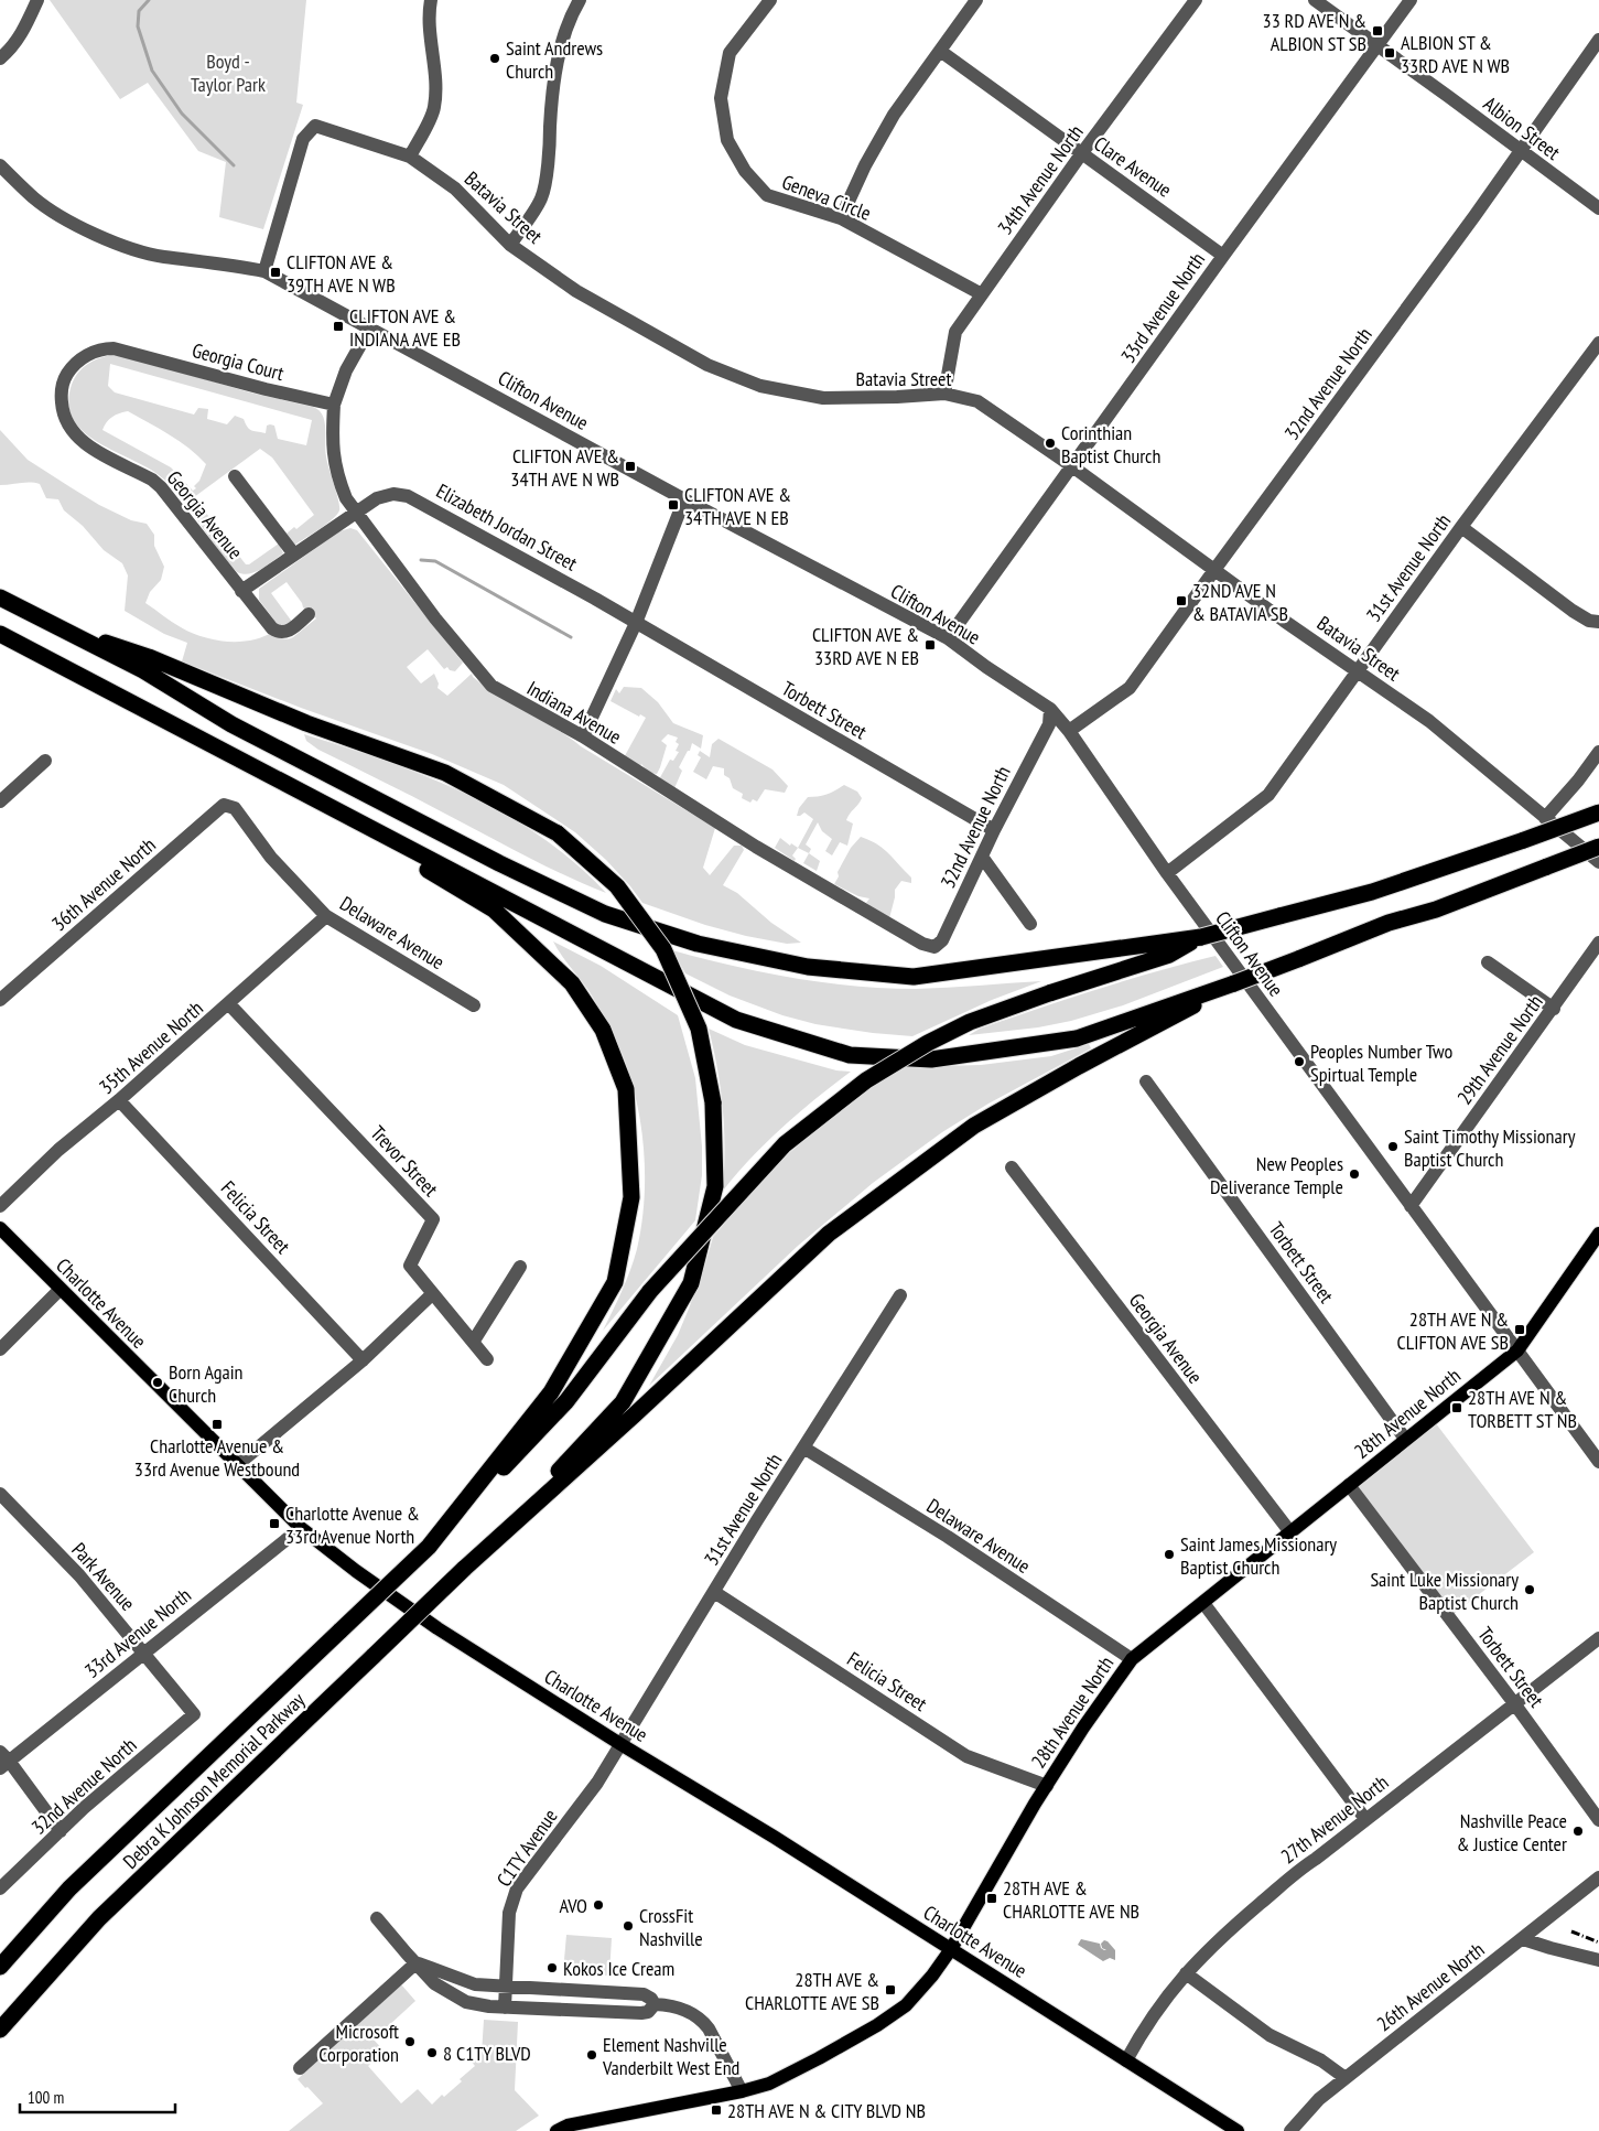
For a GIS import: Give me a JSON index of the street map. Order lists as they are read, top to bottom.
{
  "streets": {
    "highway": ["Debra K Johnson Memorial Parkway"],
    "main road": ["Charlotte Avenue", "28th Avenue North"],
    "street": [
      "Albion Street",
      "Clare Avenue",
      "34th Avenue North",
      "Geneva Circle",
      "Batavia Street",
      "33rd Avenue North",
      "Georgia Court",
      "32nd Avenue North",
      "Clifton Avenue",
      "Georgia Avenue",
      "Elizabeth Jordan Street",
      "31st Avenue North",
      "Torbett Street",
      "Indiana Avenue",
      "36th Avenue North",
      "Delaware Avenue",
      "35th Avenue North",
      "29th Avenue North",
      "Trevor Street",
      "Felicia Street",
      "Park Avenue",
      "27th Avenue North",
      "C1TY Avenue",
      "26th Avenue North"
    ]
  },
  "crossings": [
    ["Albion Street", "33rd Avenue North"],
    ["Albion Street", "32nd Avenue North"],
    ["Clare Avenue", "34th Avenue North"],
    ["Clare Avenue", "33rd Avenue North"],
    ["34th Avenue North", "Geneva Circle"],
    ["34th Avenue North", "Batavia Street"],
    ["Batavia Street", "33rd Avenue North"],
    ["Batavia Street", "32nd Avenue North"],
    ["Batavia Street", "Clifton Avenue"],
    ["Batavia Street", "31st Avenue North"],
    ["33rd Avenue North", "Clifton Avenue"],
    ["33rd Avenue North", "Charlotte Avenue"],
    ["33rd Avenue North", "Park Avenue"],
    ["Georgia Court", "Georgia Avenue"],
    ["Georgia Court", "Indiana Avenue"],
    ["32nd Avenue North", "Clifton Avenue"],
    ["32nd Avenue North", "Torbett Street"],
    ["32nd Avenue North", "Indiana Avenue"],
    ["32nd Avenue North", "Park Avenue"],
    ["Clifton Avenue", "31st Avenue North"],
    ["Clifton Avenue", "29th Avenue North"],
    ["Clifton Avenue", "28th Avenue North"],
    ["Georgia Avenue", "Elizabeth Jordan Street"],
    ["Georgia Avenue", "28th Avenue North"],
    ["Elizabeth Jordan Street", "Torbett Street"],
    ["Elizabeth Jordan Street", "Indiana Avenue"],
    ["31st Avenue North", "Delaware Avenue"],
    ["31st Avenue North", "Felicia Street"],
    ["31st Avenue North", "Charlotte Avenue"],
    ["31st Avenue North", "C1TY Avenue"],
    ["Torbett Street", "28th Avenue North"],
    ["Torbett Street", "27th Avenue North"],
    ["36th Avenue North", "Delaware Avenue"],
    ["Delaware Avenue", "35th Avenue North"],
    ["Delaware Avenue", "28th Avenue North"],
    ["35th Avenue North", "Trevor Street"],
    ["35th Avenue North", "Felicia Street"],
    ["Felicia Street", "28th Avenue North"],
    ["Charlotte Avenue", "28th Avenue North"],
    ["Charlotte Avenue", "27th Avenue North"],
    ["Charlotte Avenue", "C1TY Avenue"]
  ],
  "parks": ["Boyd - Taylor Park"],
  "places": {
    "transit": [
      "33 RD AVE N & ALBION ST SB",
      "ALBION ST & 33RD AVE N WB",
      "CLIFTON AVE & 39TH AVE N WB",
      "CLIFTON AVE & INDIANA AVE EB",
      "CLIFTON AVE & 34TH AVE N WB",
      "CLIFTON AVE & 34TH AVE N EB",
      "32ND AVE N & BATAVIA SB",
      "CLIFTON AVE & 33RD AVE N EB",
      "28TH AVE N & CLIFTON AVE SB",
      "28TH AVE N & TORBETT ST NB",
      "Charlotte Avenue & 33rd Avenue Westbound",
      "Charlotte Avenue & 33rd Avenue North",
      "28TH AVE & CHARLOTTE AVE NB",
      "28TH AVE & CHARLOTTE AVE SB",
      "28TH AVE N & CITY BLVD NB"
    ],
    "other": [
      "Saint Andrews Church",
      "Corinthian Baptist Church",
      "Peoples Number Two Spirtual Temple",
      "Saint Timothy Missionary Baptist Church",
      "New Peoples Deliverance Temple",
      "Born Again Church",
      "Saint James Missionary Baptist Church",
      "Saint Luke Missionary Baptist Church",
      "Nashville Peace & Justice Center",
      "AVO",
      "CrossFit Nashville",
      "Kokos Ice Cream",
      "Microsoft Corporation",
      "8 C1TY BLVD",
      "Element Nashville Vanderbilt West End"
    ]
  },
  "scale_bar": "100 m"
}
